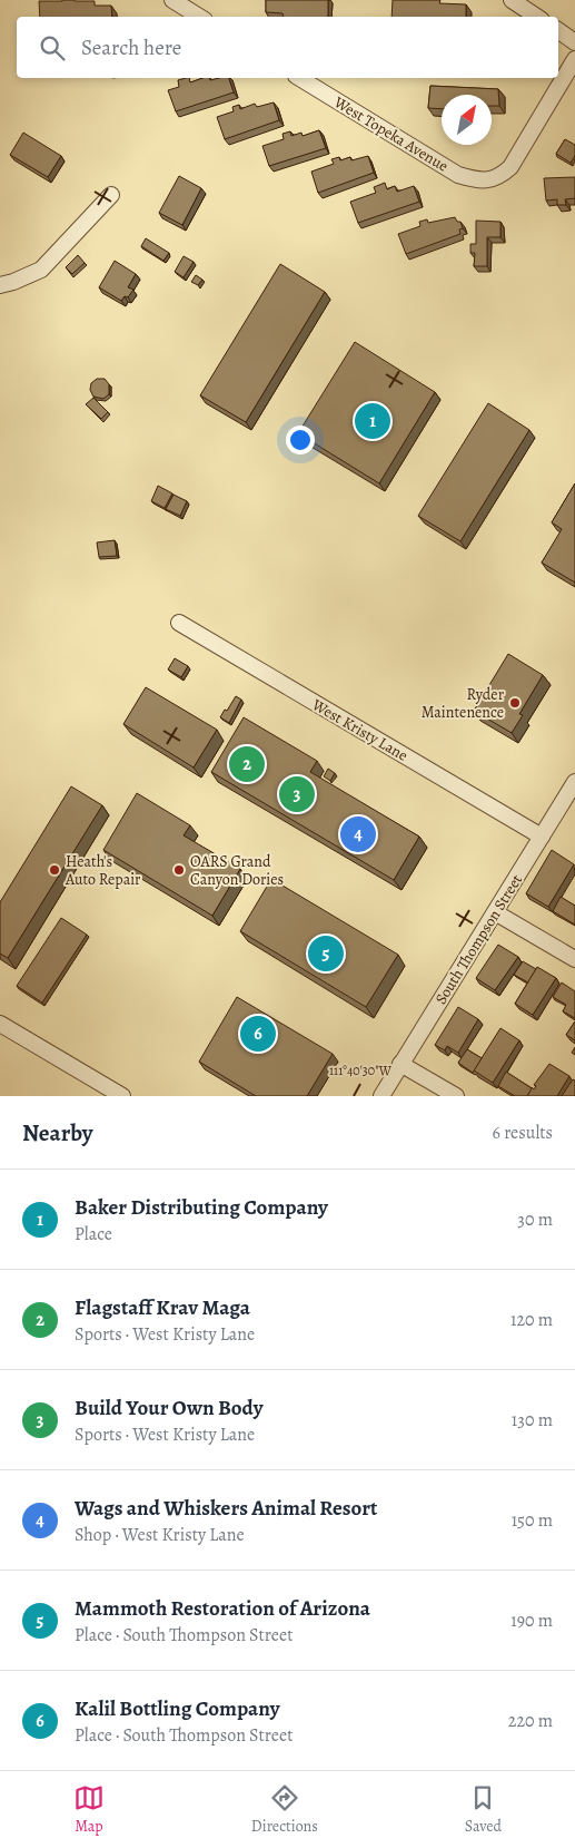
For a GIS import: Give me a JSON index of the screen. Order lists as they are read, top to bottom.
{
  "streets": {
    "street": ["West Topeka Avenue", "West Kristy Lane", "South Thompson Street"]
  },
  "crossings": [
    ["West Kristy Lane", "South Thompson Street"]
  ],
  "places": ["Ryder Maintenence", "Heath's Auto Repair", "OARS Grand Canyon Dories"],
  "north": "top right",
  "page": {
    "search": "Search here",
    "pins": [
      "1",
      "2",
      "3",
      "4",
      "5",
      "6"
    ],
    "heading": ["Nearby", "6 results"],
    "list": [
      {
        "mark": "1",
        "name": "Baker Distributing Company",
        "note": "Place",
        "value": "30 m"
      },
      {
        "mark": "2",
        "name": "Flagstaff Krav Maga",
        "note": "Sports · West Kristy Lane",
        "value": "120 m"
      },
      {
        "mark": "3",
        "name": "Build Your Own Body",
        "note": "Sports · West Kristy Lane",
        "value": "130 m"
      },
      {
        "mark": "4",
        "name": "Wags and Whiskers Animal Resort",
        "note": "Shop · West Kristy Lane",
        "value": "150 m"
      },
      {
        "mark": "5",
        "name": "Mammoth Restoration of Arizona",
        "note": "Place · South Thompson Street",
        "value": "190 m"
      },
      {
        "mark": "6",
        "name": "Kalil Bottling Company",
        "note": "Place · South Thompson Street",
        "value": "220 m"
      }
    ],
    "nav": ["Map", "Directions", "Saved"]
  },
  "coordinates": ["111°40'30\"W"]
}
